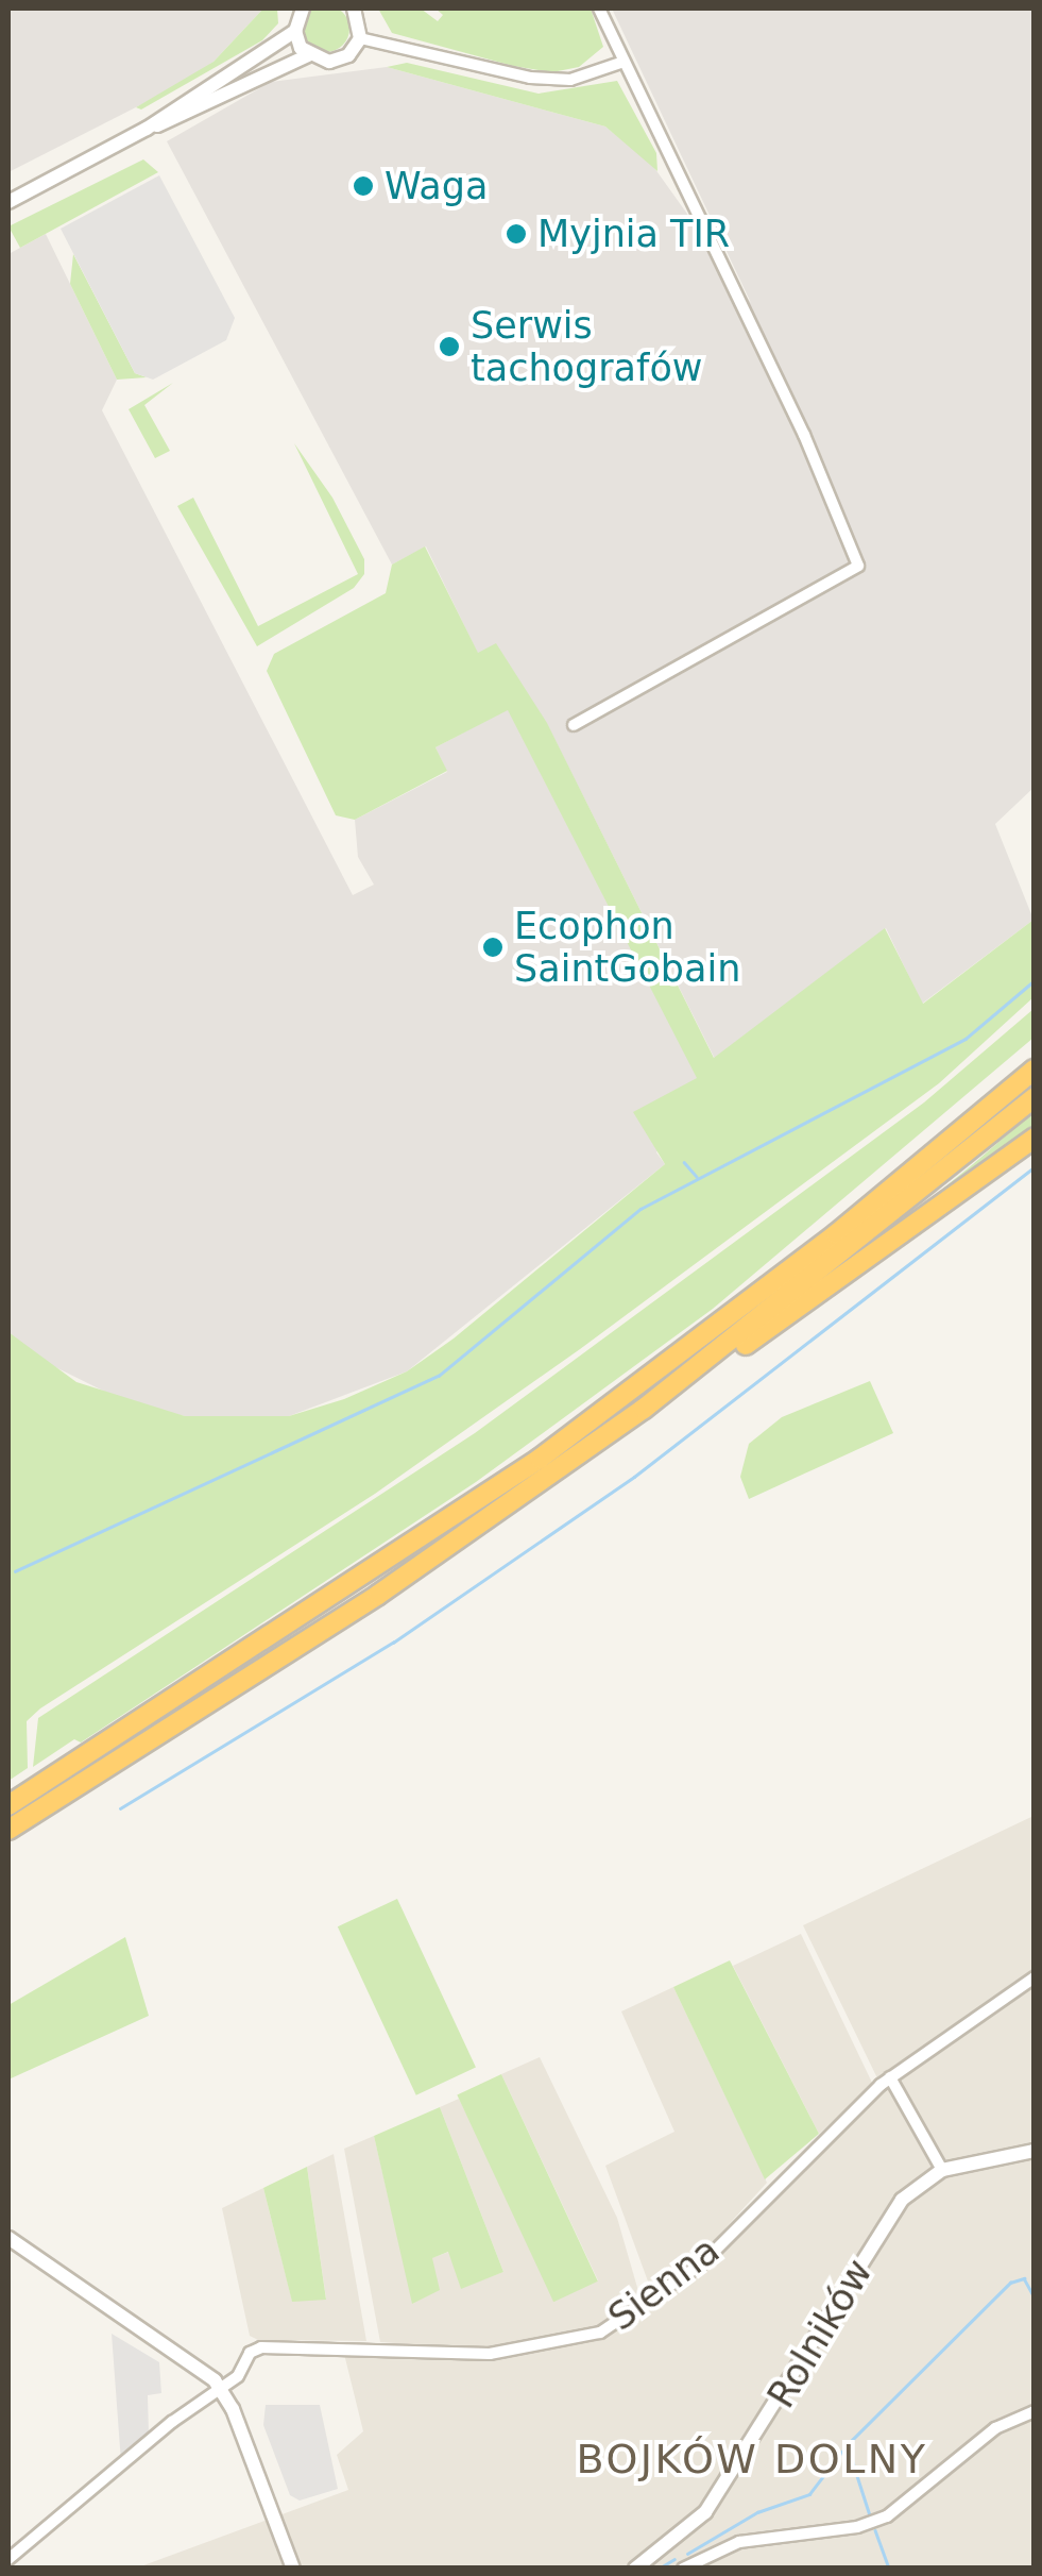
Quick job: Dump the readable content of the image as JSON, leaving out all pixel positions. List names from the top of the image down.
{
  "streets": {
    "street": ["Sienna", "Rolników"]
  },
  "districts": ["BOJKÓW DOLNY"],
  "places": [
    "Waga",
    "Myjnia TIR",
    "Serwis tachografów",
    "Ecophon SaintGobain"
  ]
}
